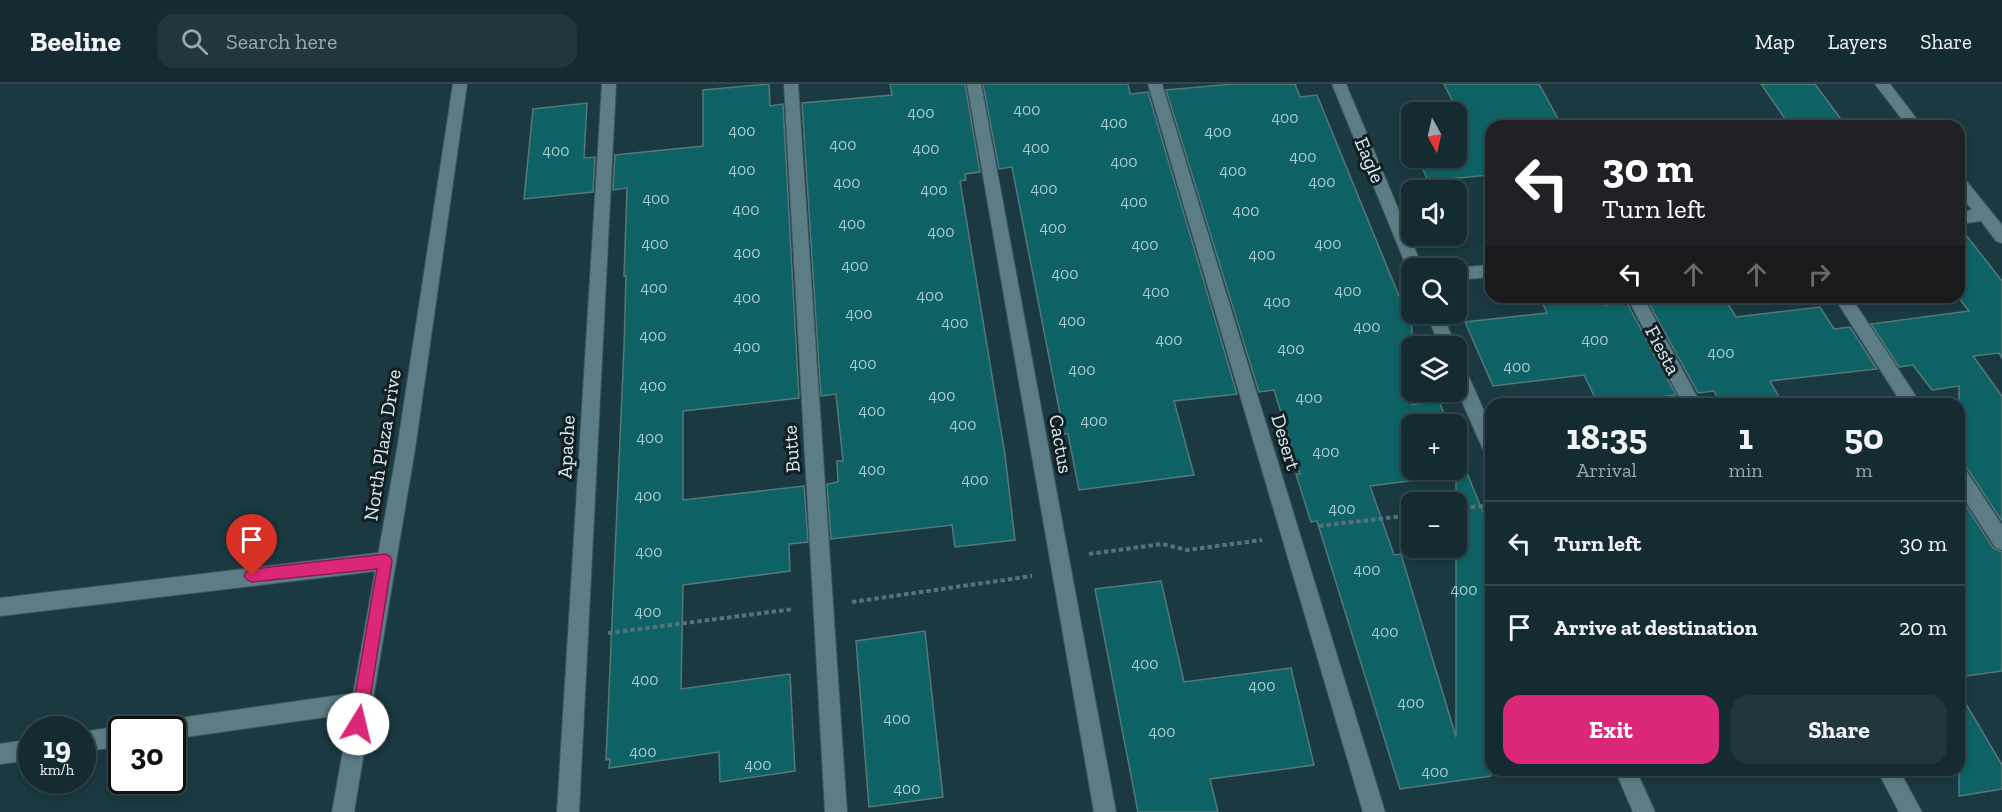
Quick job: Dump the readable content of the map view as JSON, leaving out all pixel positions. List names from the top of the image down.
{
  "streets": {
    "street": [
      "Eagle",
      "Fiesta",
      "Desert",
      "Cactus",
      "North Plaza Drive",
      "Apache",
      "Butte"
    ]
  },
  "house_numbers": [
    "400",
    "400",
    "400",
    "400",
    "400",
    "400",
    "400",
    "400",
    "400",
    "400",
    "400",
    "400",
    "400",
    "400",
    "400",
    "400",
    "400",
    "400",
    "400",
    "400",
    "400",
    "400",
    "400",
    "400",
    "400",
    "400",
    "400",
    "400",
    "400",
    "400",
    "400",
    "400",
    "400",
    "400",
    "400",
    "400",
    "400",
    "400",
    "400",
    "400",
    "400",
    "400",
    "400",
    "400",
    "400",
    "400",
    "400",
    "400",
    "400",
    "400",
    "400",
    "400",
    "400",
    "400",
    "400",
    "400",
    "400",
    "400",
    "400",
    "400",
    "400",
    "400",
    "400",
    "400",
    "400",
    "400",
    "400",
    "400",
    "400",
    "400",
    "400",
    "400",
    "400",
    "400",
    "400",
    "400",
    "400",
    "400"
  ],
  "north": "bottom",
  "page": {
    "header": "Beeline",
    "search": "Search here",
    "nav": ["Map", "Layers", "Share"],
    "map_buttons": ["+", "−"],
    "turn": ["30 m", "Turn left"],
    "eta": [
      "18:35",
      "Arrival",
      "1",
      "min",
      "50",
      "m"
    ],
    "list": [
      {
        "name": "Turn left",
        "value": "30 m"
      },
      {
        "name": "Arrive at destination",
        "value": "20 m"
      }
    ],
    "buttons": ["Exit", "Share"],
    "speed": "19 km/h",
    "limit": "30"
  }
}
